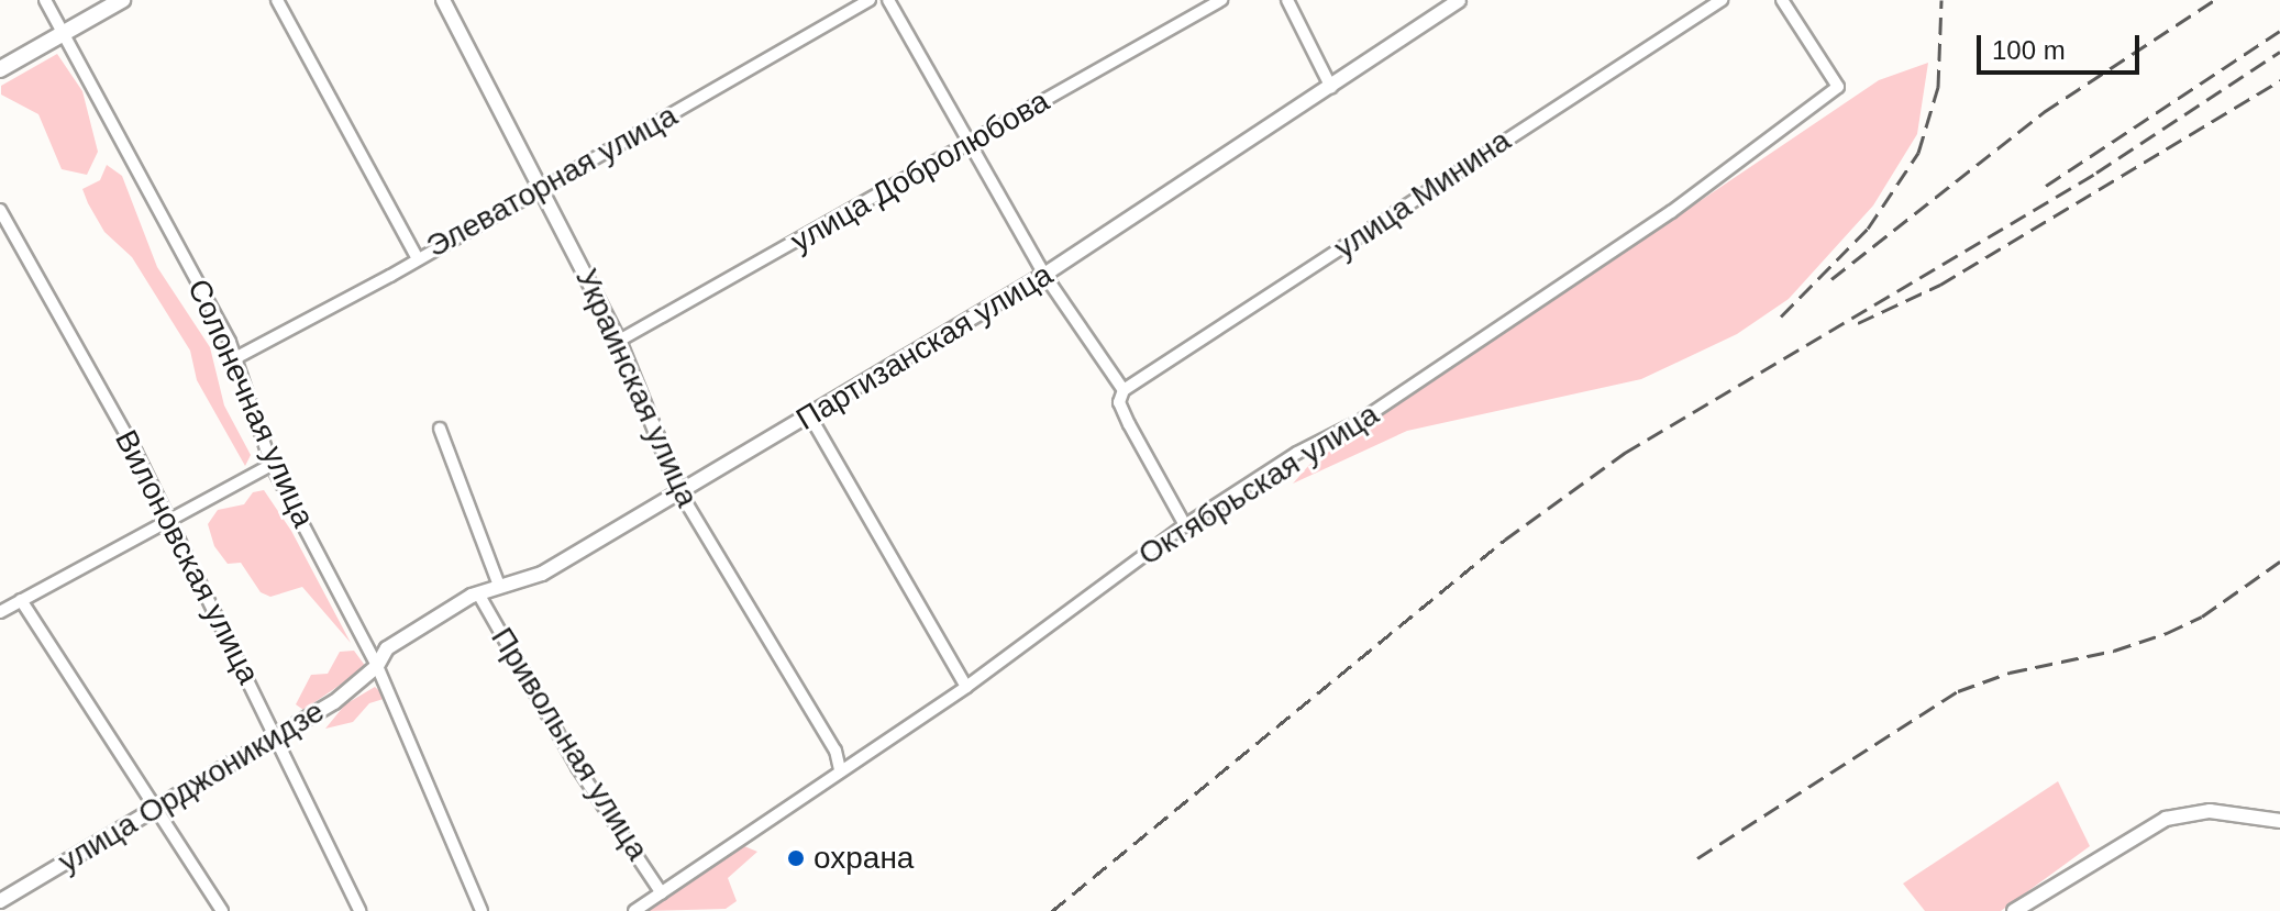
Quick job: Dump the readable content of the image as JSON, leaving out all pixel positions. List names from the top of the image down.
{
  "streets": {
    "street": [
      "улица Добролюбова",
      "Элеваторная улица",
      "улица Минина",
      "Партизанская улица",
      "Украинская улица",
      "Солонечная улица",
      "Октябрьская улица",
      "Вилоновская улица",
      "Привольная улица",
      "улица Орджоникидзе"
    ]
  },
  "crossings": [
    ["улица Добролюбова", "Украинская улица"],
    ["Элеваторная улица", "Украинская улица"],
    ["Элеваторная улица", "Солонечная улица"],
    ["Партизанская улица", "Украинская улица"],
    ["Партизанская улица", "Солонечная улица"],
    ["Партизанская улица", "Привольная улица"],
    ["Партизанская улица", "улица Орджоникидзе"],
    ["Украинская улица", "Октябрьская улица"],
    ["Солонечная улица", "улица Орджоникидзе"],
    ["Октябрьская улица", "Привольная улица"],
    ["Вилоновская улица", "улица Орджоникидзе"]
  ],
  "places": ["охрана"],
  "scale_bar": "100 m"
}
